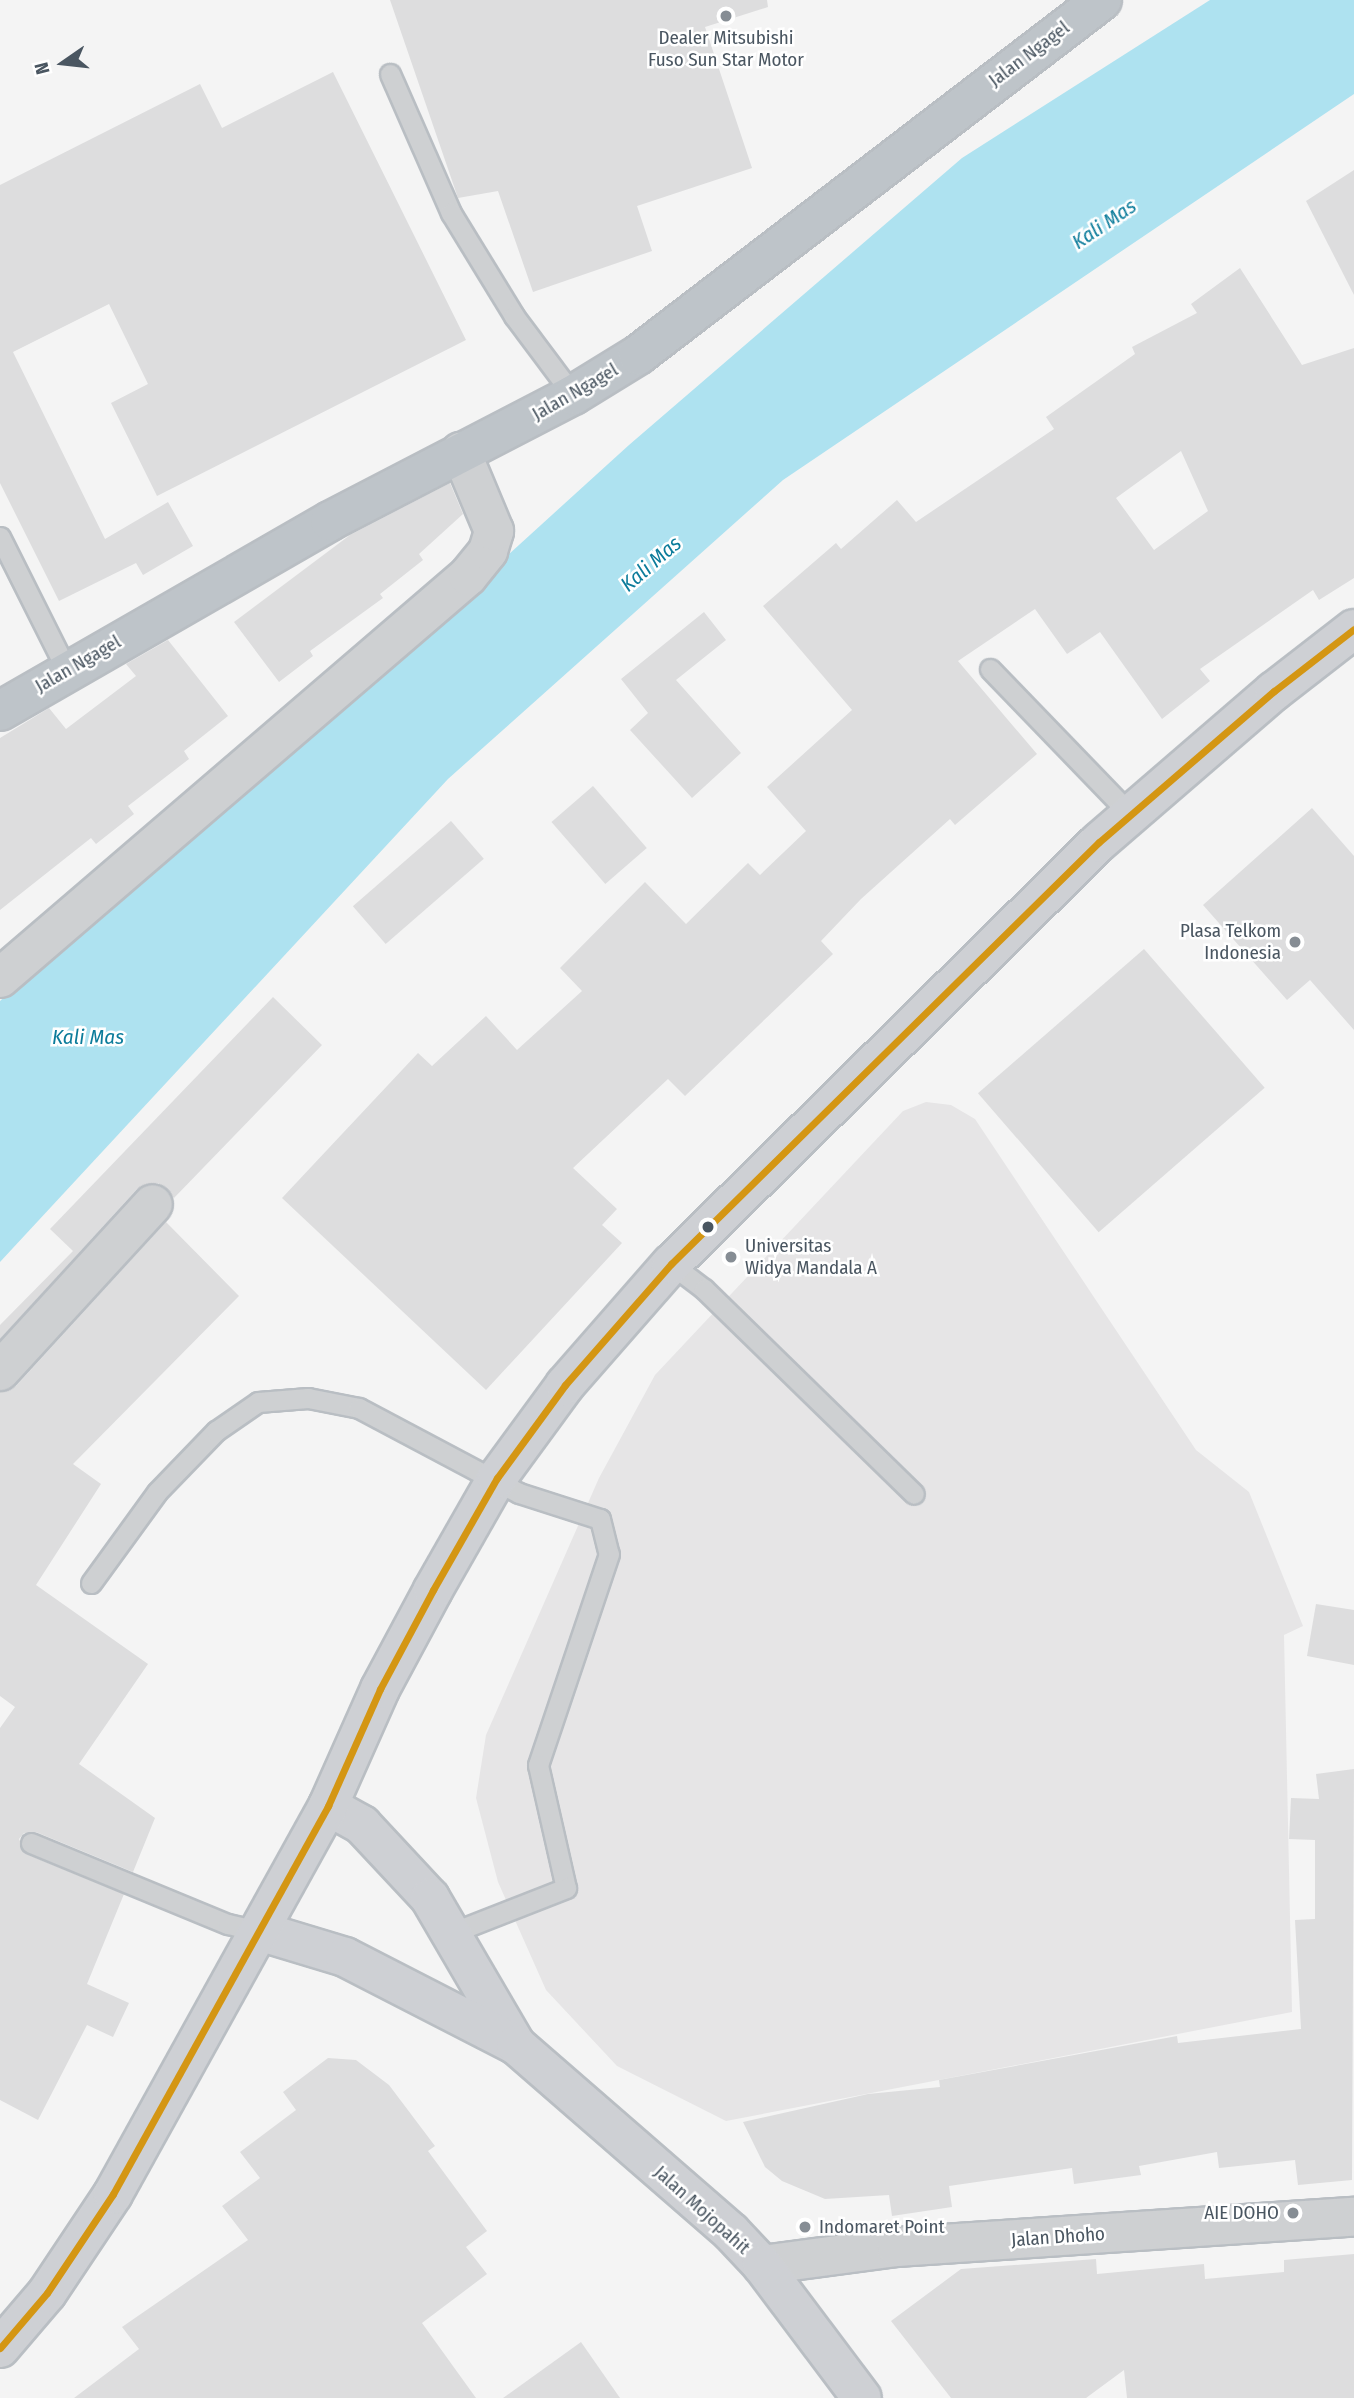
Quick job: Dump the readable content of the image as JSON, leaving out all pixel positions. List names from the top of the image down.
{
  "streets": {
    "highway": ["Jalan Ngagel"],
    "main road": ["Jalan Mojopahit"],
    "street": ["Jalan Dhoho"]
  },
  "crossings": [
    ["Jalan Mojopahit", "Jalan Dhoho"]
  ],
  "water": ["Kali Mas"],
  "places": [
    "Dealer Mitsubishi Fuso Sun Star Motor",
    "Plasa Telkom Indonesia",
    "Universitas Widya Mandala A",
    "AIE DOHO",
    "Indomaret Point"
  ],
  "north": "left"
}
